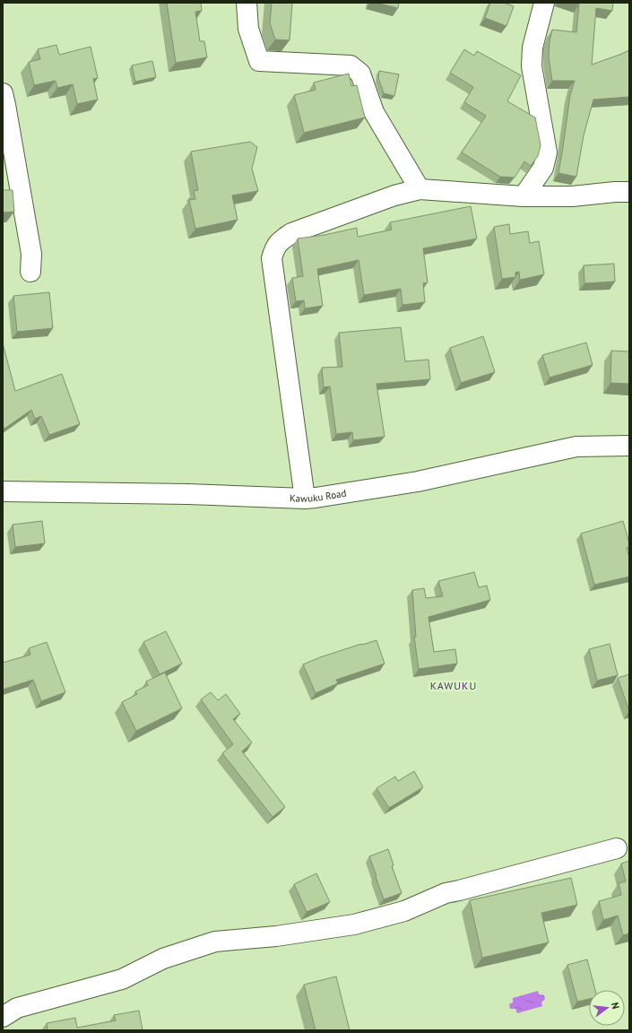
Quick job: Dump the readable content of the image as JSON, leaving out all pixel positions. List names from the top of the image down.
{
  "streets": {
    "street": ["Kawuku Road"]
  },
  "districts": ["KAWUKU"],
  "north": "right"
}
